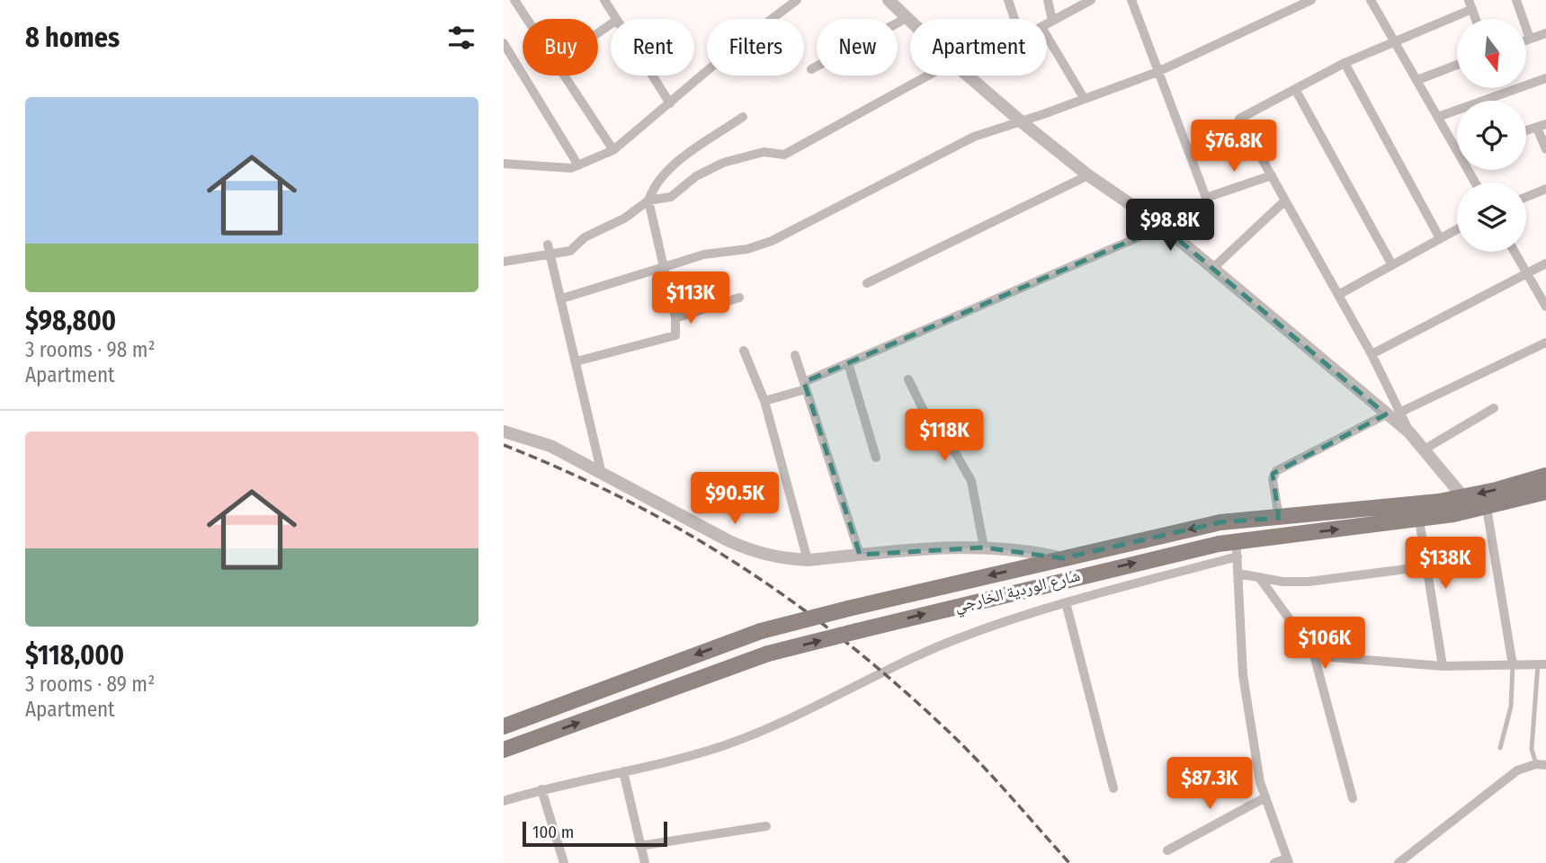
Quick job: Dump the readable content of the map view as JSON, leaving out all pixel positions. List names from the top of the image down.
{
  "streets": {
    "main road": ["شارع الوردية الخارجي"]
  },
  "scale_bar": "100 m",
  "north": "bottom",
  "page": {
    "heading": "8 homes",
    "chip": [
      "Buy",
      "Rent",
      "Filters",
      "New",
      "Apartment"
    ],
    "list": [
      {
        "name": "$98,800",
        "note": "3 rooms · 98 m² · Apartment"
      },
      {
        "name": "$118,000",
        "note": "3 rooms · 89 m² · Apartment"
      }
    ],
    "price": [
      "$76.8K",
      "$98.8K",
      "$113K",
      "$118K",
      "$90.5K",
      "$138K",
      "$106K",
      "$87.3K"
    ],
    "scale": "100 m"
  }
}
